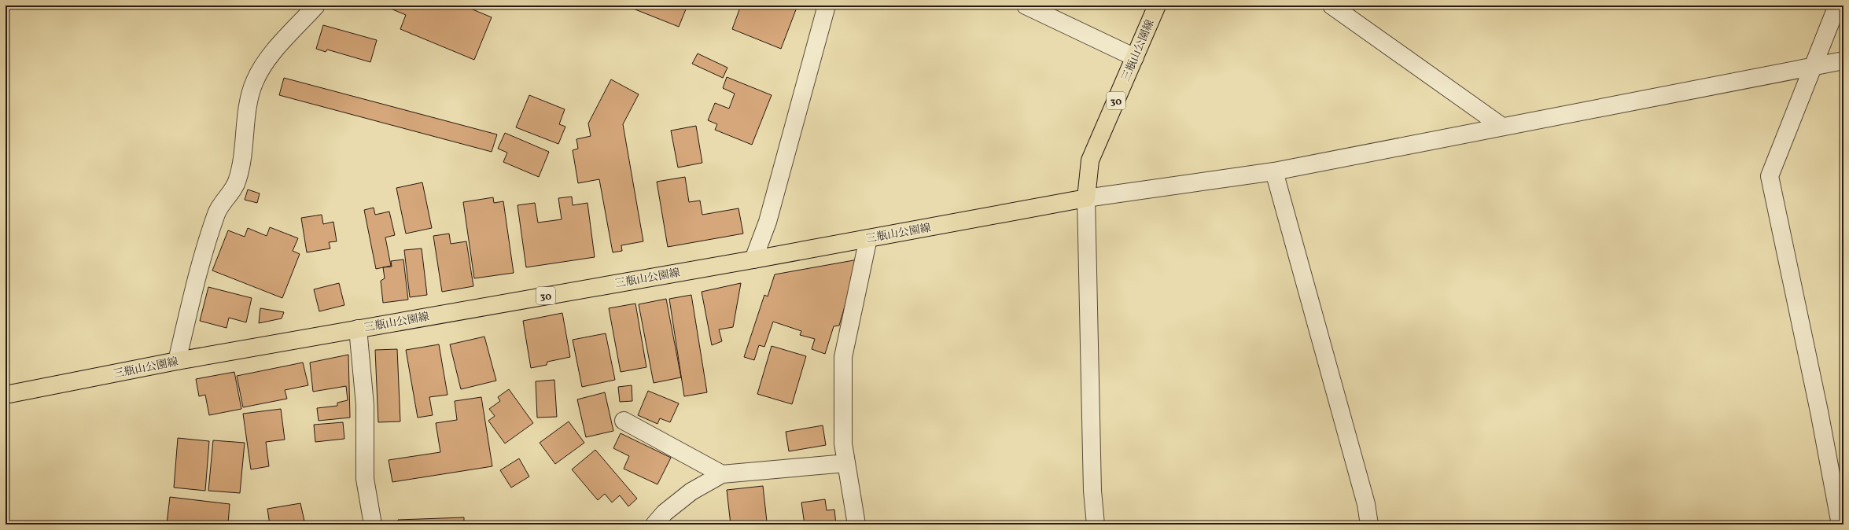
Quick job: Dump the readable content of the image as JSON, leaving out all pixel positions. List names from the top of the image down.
{
  "streets": {
    "main road": ["三瓶山公園線", "30"]
  }
}
